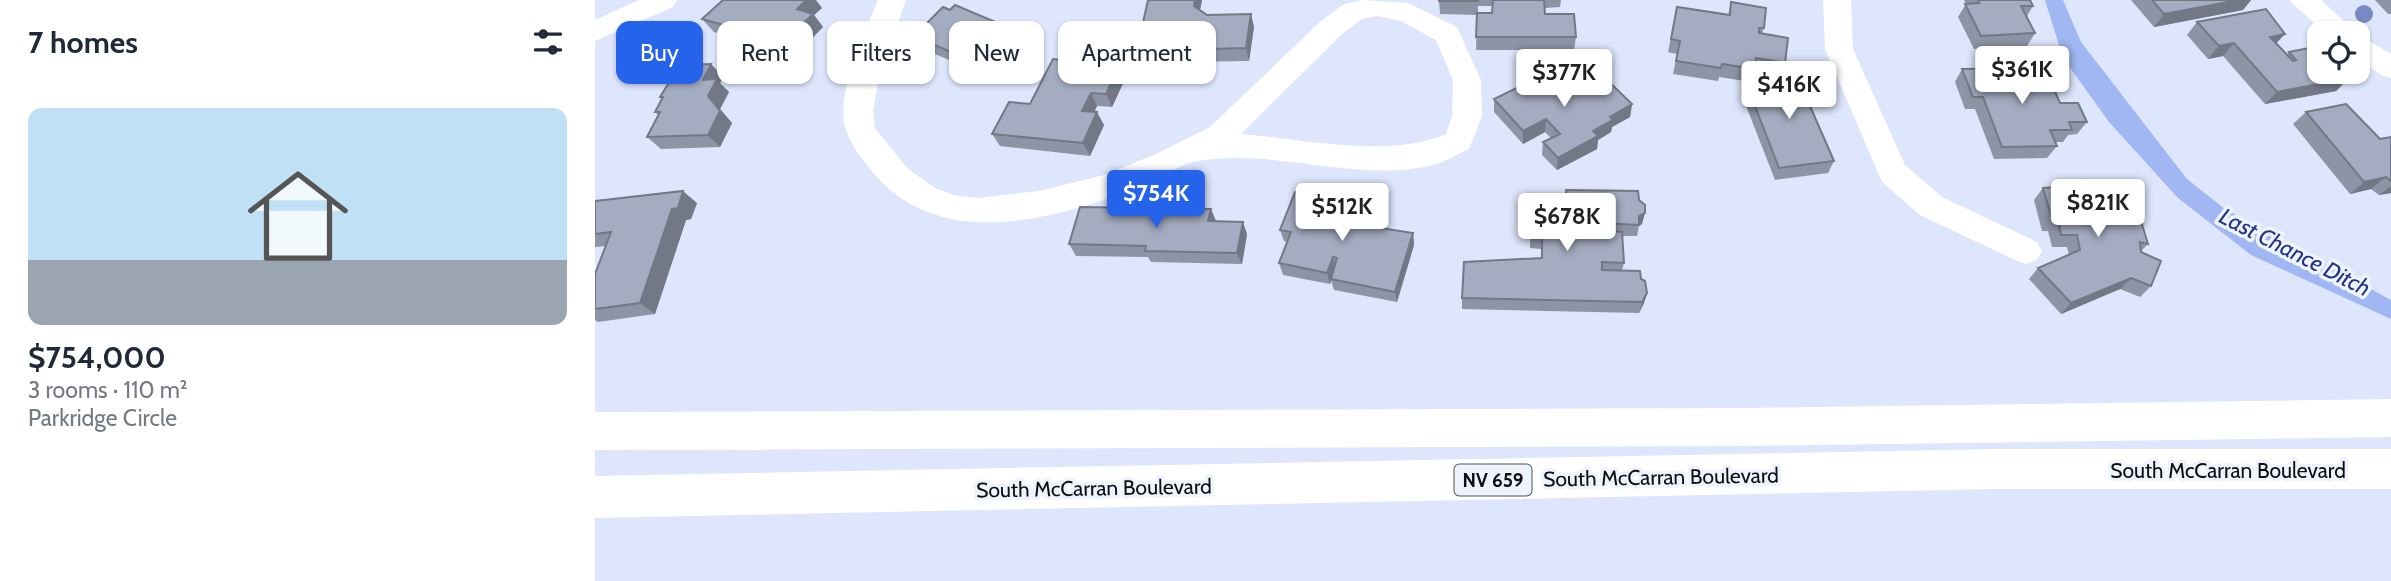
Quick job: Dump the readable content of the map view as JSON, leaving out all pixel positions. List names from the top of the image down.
{
  "streets": {
    "main road": ["South McCarran Boulevard", "NV 659"]
  },
  "water": ["Last Chance Ditch"],
  "page": {
    "heading": "7 homes",
    "chip": [
      "Buy",
      "Rent",
      "Filters",
      "New",
      "Apartment"
    ],
    "price": [
      "$361K",
      "$377K",
      "$416K",
      "$754K",
      "$821K",
      "$512K",
      "$678K"
    ],
    "list": [
      {
        "name": "$754,000",
        "note": "3 rooms · 110 m² · Parkridge Circle"
      }
    ]
  }
}
